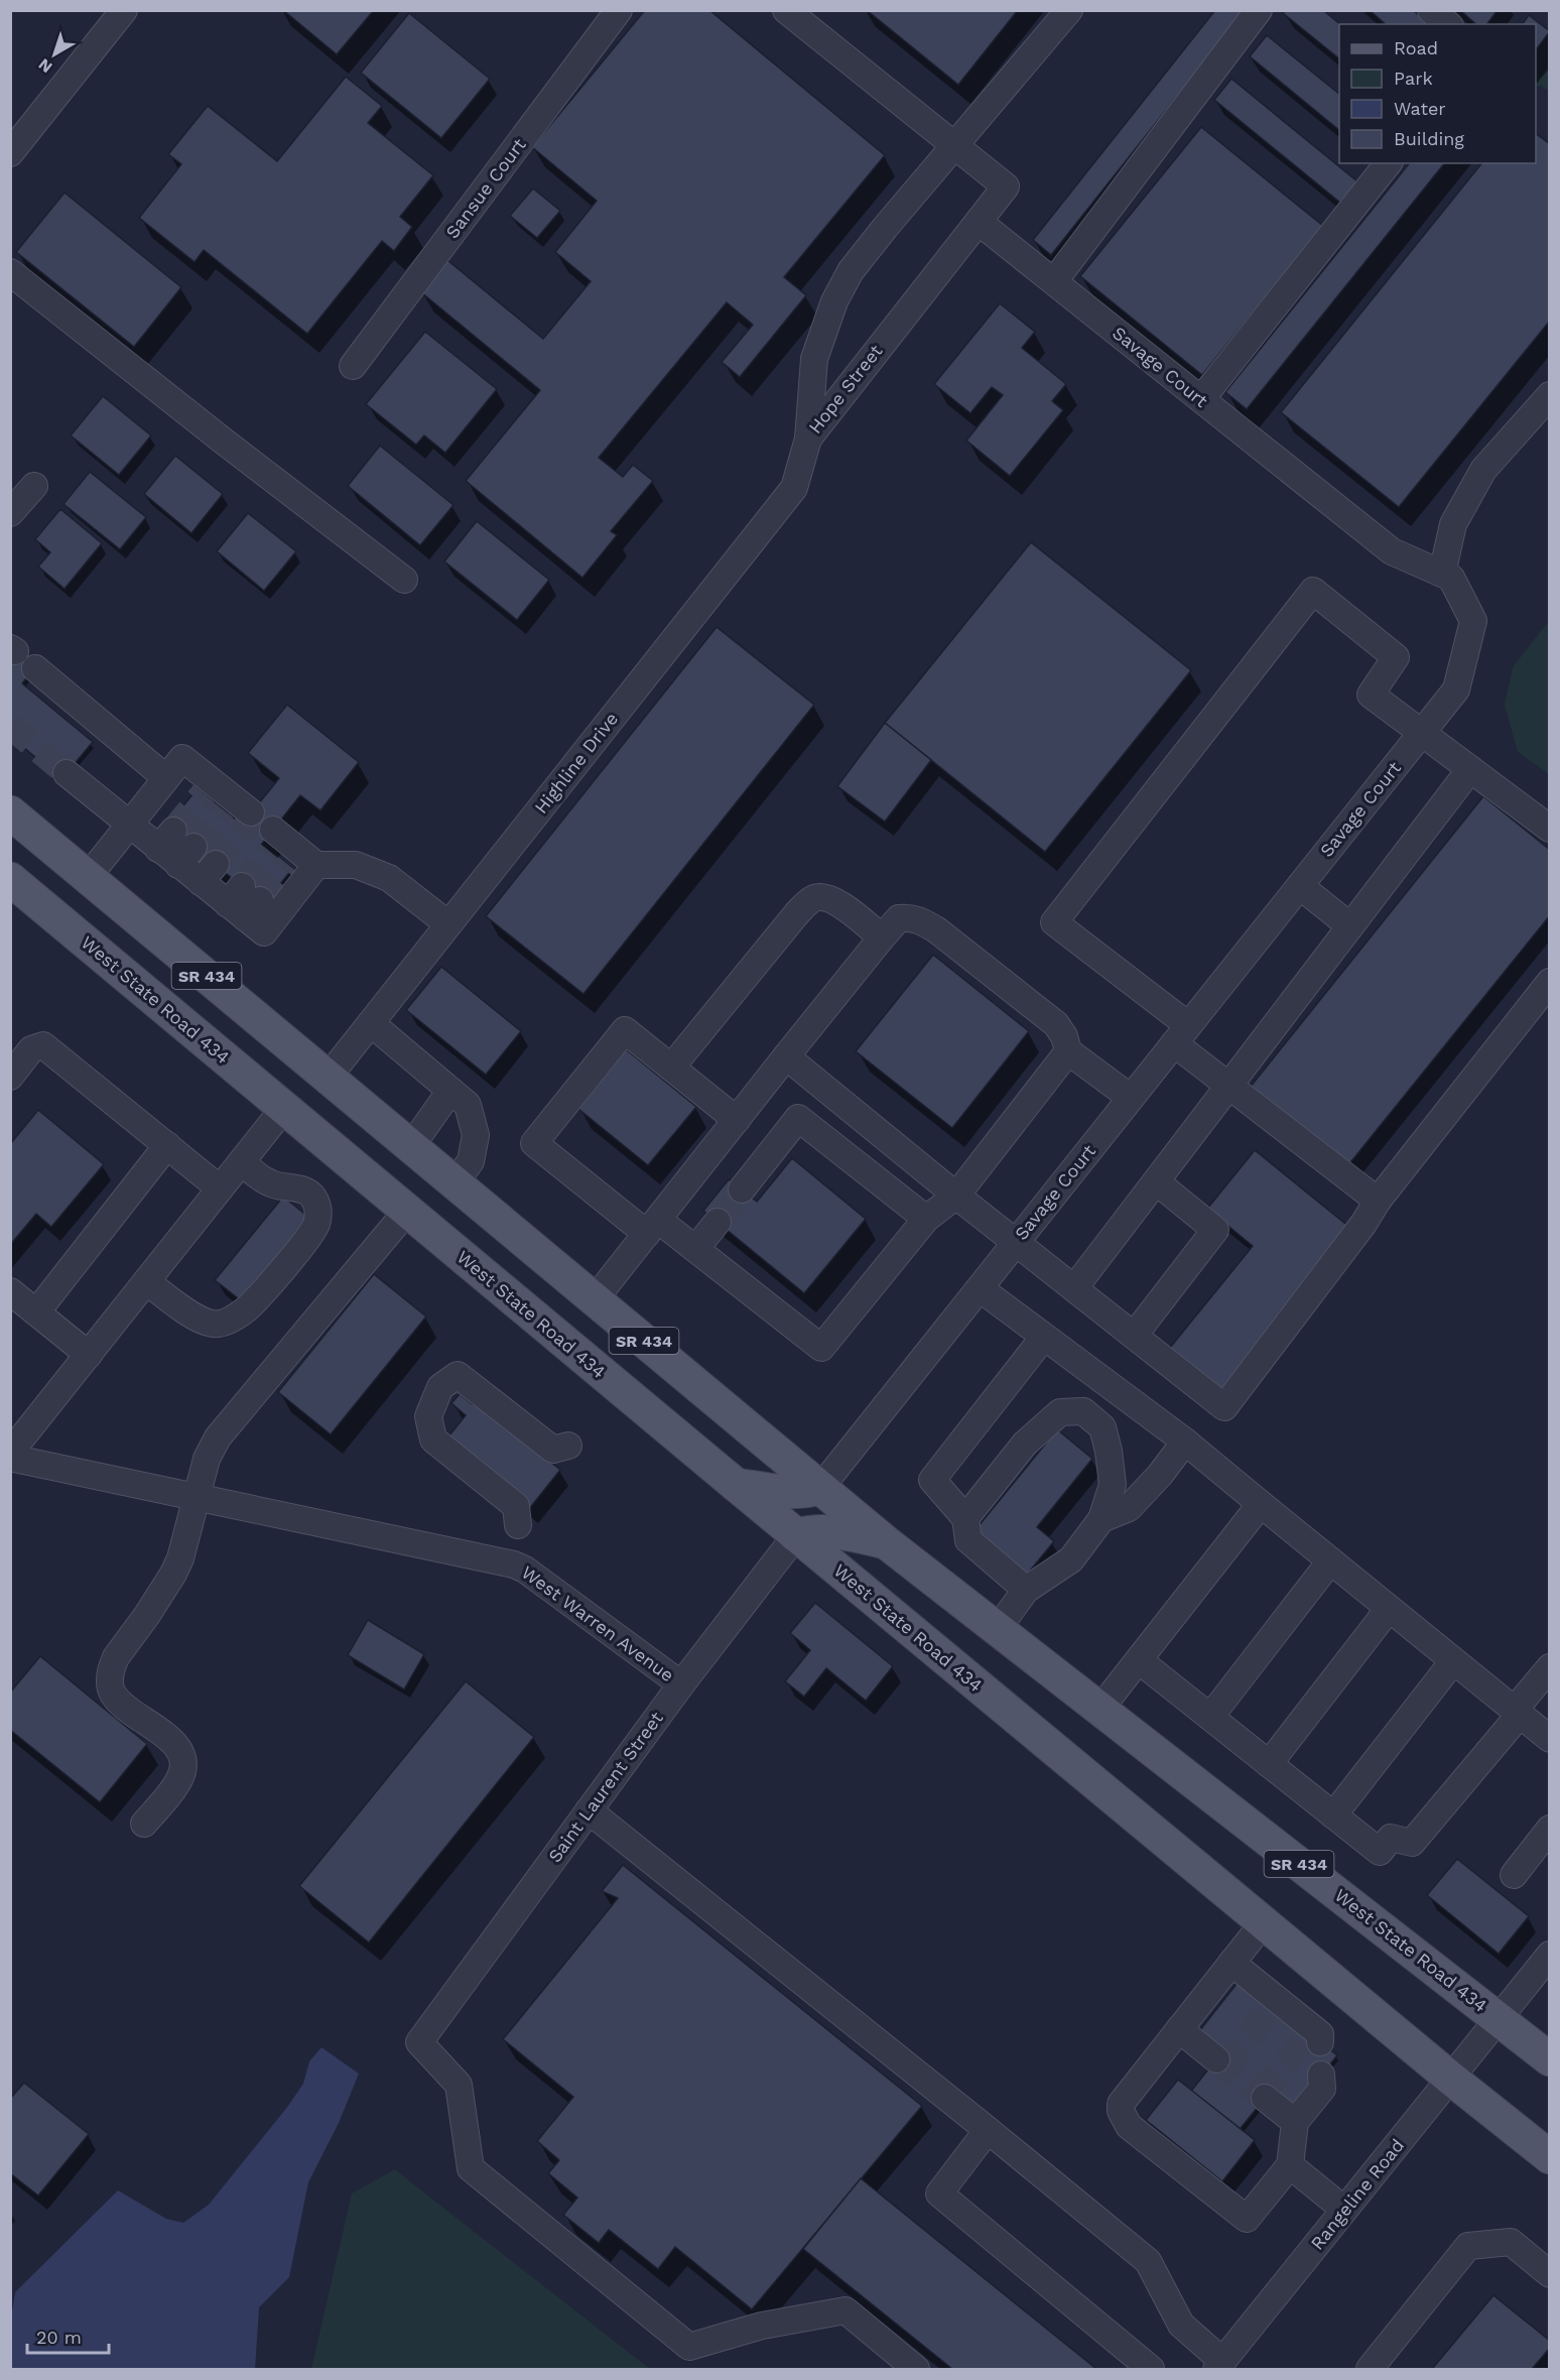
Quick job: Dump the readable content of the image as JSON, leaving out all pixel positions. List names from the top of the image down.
{
  "streets": {
    "main road": ["SR 434", "West State Road 434"],
    "street": [
      "Sansue Court",
      "Savage Court",
      "Hope Street",
      "Highline Drive",
      "West Warren Avenue",
      "Saint Laurent Street",
      "Rangeline Road"
    ]
  },
  "crossings": [
    ["Savage Court", "Hope Street"],
    ["Savage Court", "SR 434"],
    ["Hope Street", "Highline Drive"],
    ["Highline Drive", "SR 434"],
    ["SR 434", "West State Road 434"],
    ["SR 434", "Rangeline Road"],
    ["West State Road 434", "Saint Laurent Street"],
    ["West State Road 434", "Rangeline Road"],
    ["West Warren Avenue", "Saint Laurent Street"]
  ],
  "legend": [
    "Road",
    "Park",
    "Water",
    "Building"
  ],
  "scale_bar": "20 m",
  "north": "bottom left"
}
